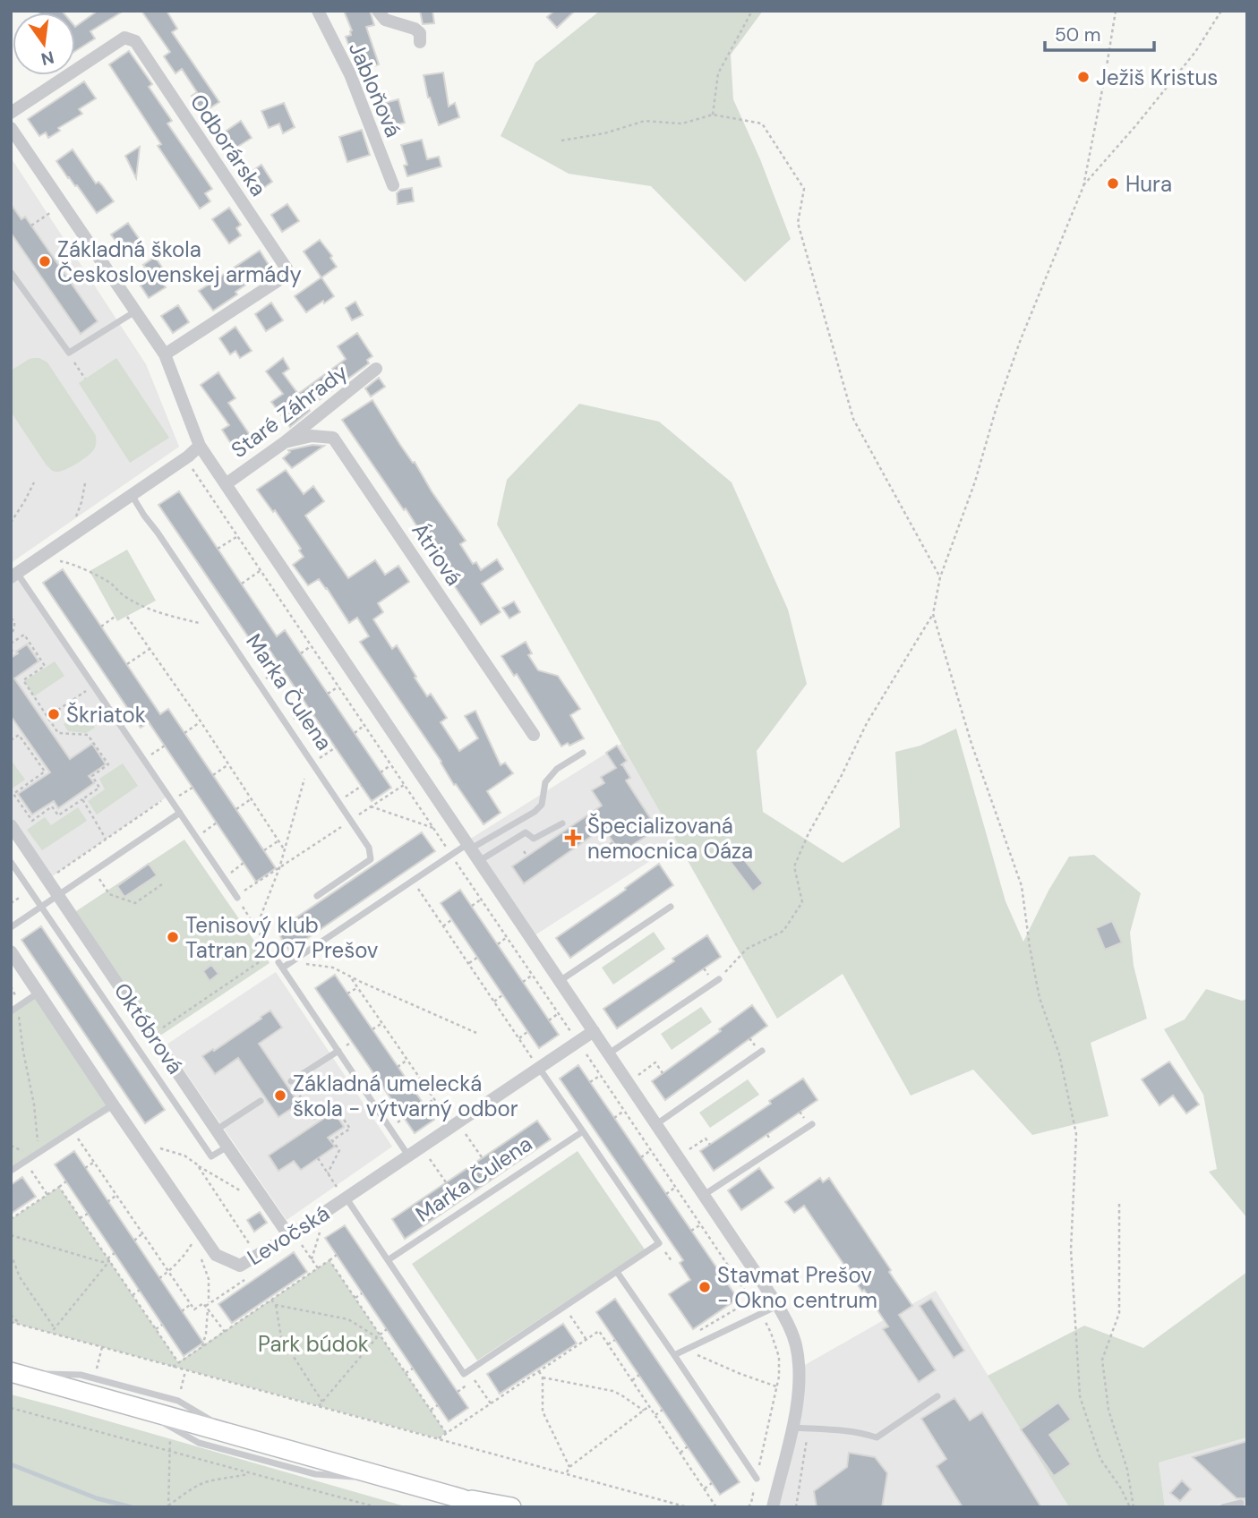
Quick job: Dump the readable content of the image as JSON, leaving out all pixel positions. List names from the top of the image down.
{
  "streets": {
    "street": [
      "Jabloňová",
      "Odborárska",
      "Staré Záhrady",
      "Átriová",
      "Októbrová",
      "Levočská"
    ],
    "lane": ["Marka Čulena"]
  },
  "crossings": [
    ["Staré Záhrady", "Átriová"],
    ["Marka Čulena", "Levočská"],
    ["Októbrová", "Levočská"]
  ],
  "parks": ["Park búdok"],
  "places": {
    "other": [
      "Ježiš Kristus",
      "Hura",
      "Základná škola Československej armády",
      "Škriatok",
      "Tenisový klub Tatran 2007 Prešov",
      "Základná umelecká škola - výtvarný odbor",
      "Stavmat Prešov - Okno centrum"
    ],
    "health": ["Špecializovaná nemocnica Oáza"]
  },
  "scale_bar": "50 m",
  "north": "bottom"
}
